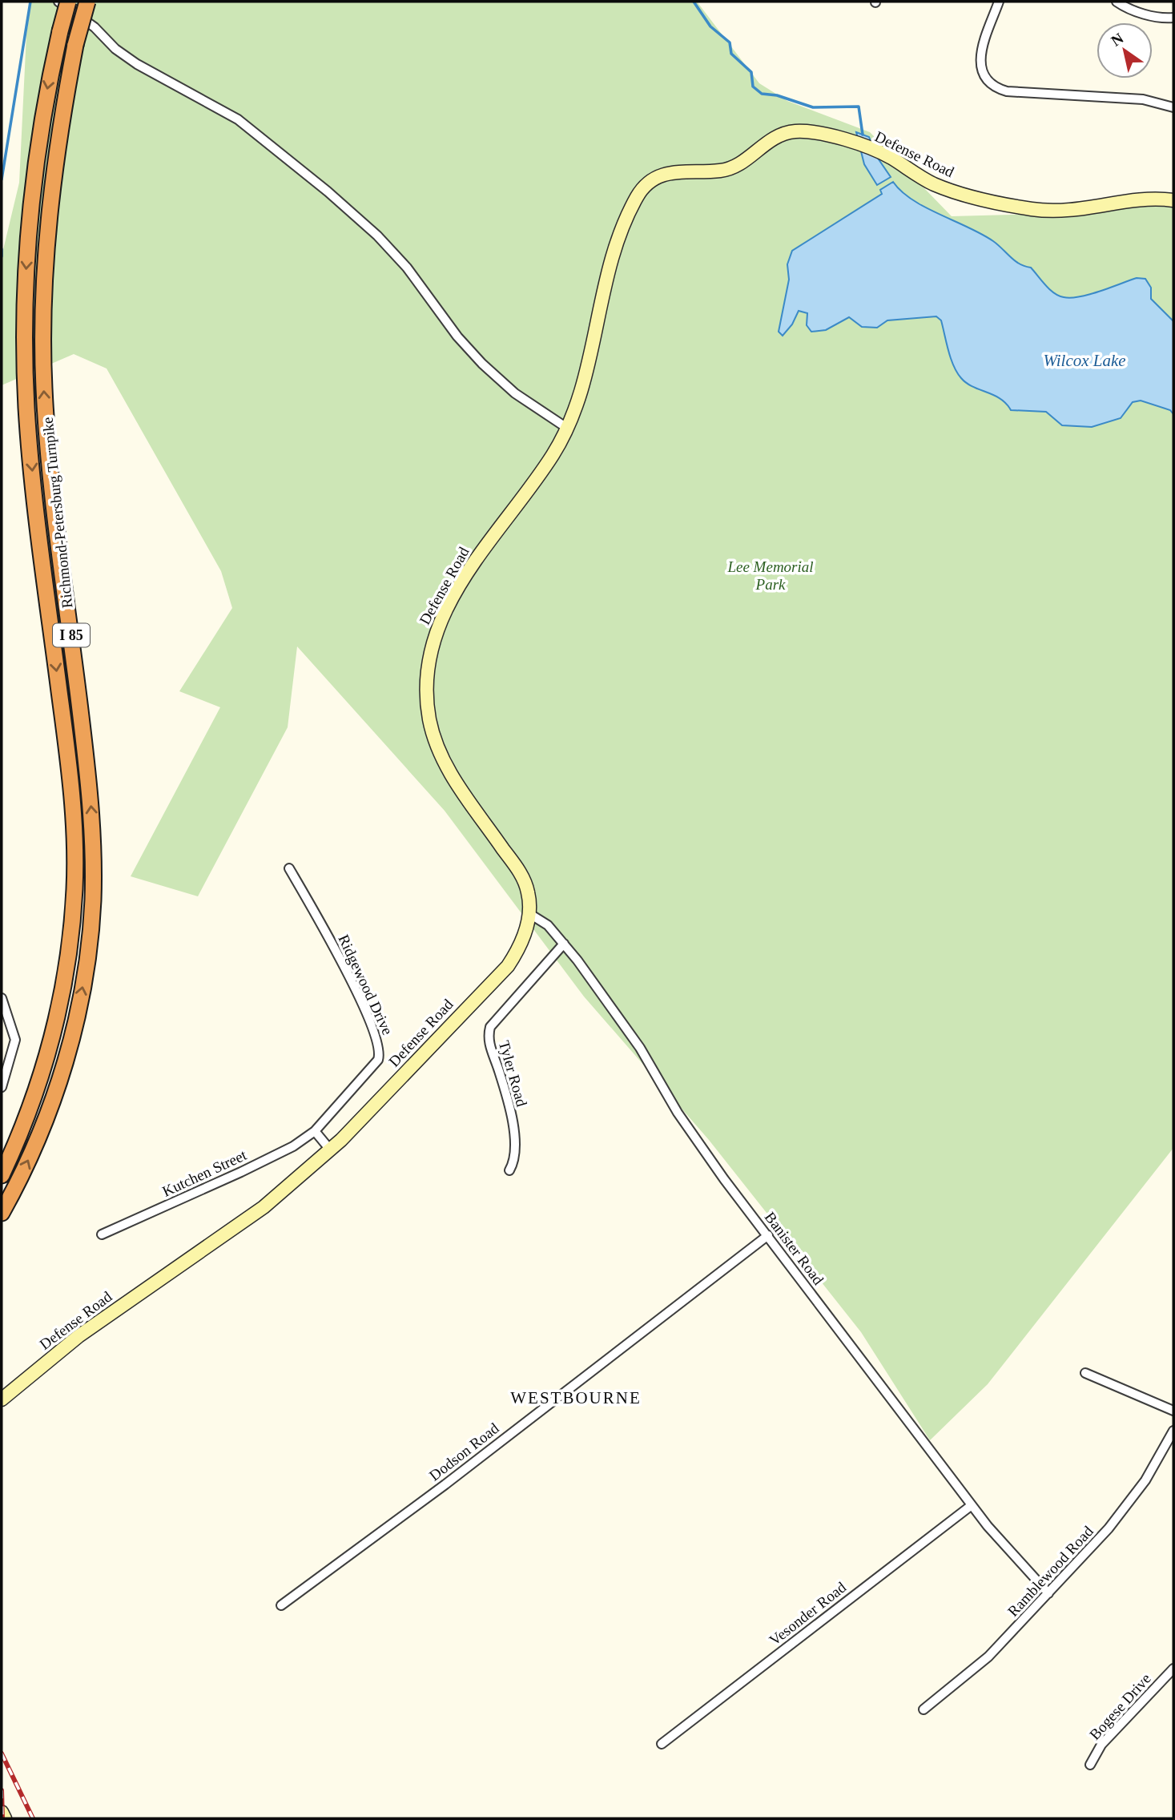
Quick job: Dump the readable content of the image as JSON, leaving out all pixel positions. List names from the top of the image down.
{
  "streets": {
    "highway": ["Richmond-Petersburg Turnpike", "I 85"],
    "street": [
      "Defense Road",
      "Ridgewood Drive",
      "Tyler Road",
      "Kutchen Street",
      "Banister Road",
      "Dodson Road",
      "Ramblewood Road",
      "Vesonder Road",
      "Bogese Drive"
    ]
  },
  "crossings": [
    ["Defense Road", "Banister Road"],
    ["Ridgewood Drive", "Kutchen Street"],
    ["Tyler Road", "Banister Road"],
    ["Banister Road", "Dodson Road"],
    ["Banister Road", "Ramblewood Road"],
    ["Banister Road", "Vesonder Road"]
  ],
  "districts": ["WESTBOURNE"],
  "water": ["Wilcox Lake"],
  "parks": ["Lee Memorial Park"],
  "north": "top left"
}
